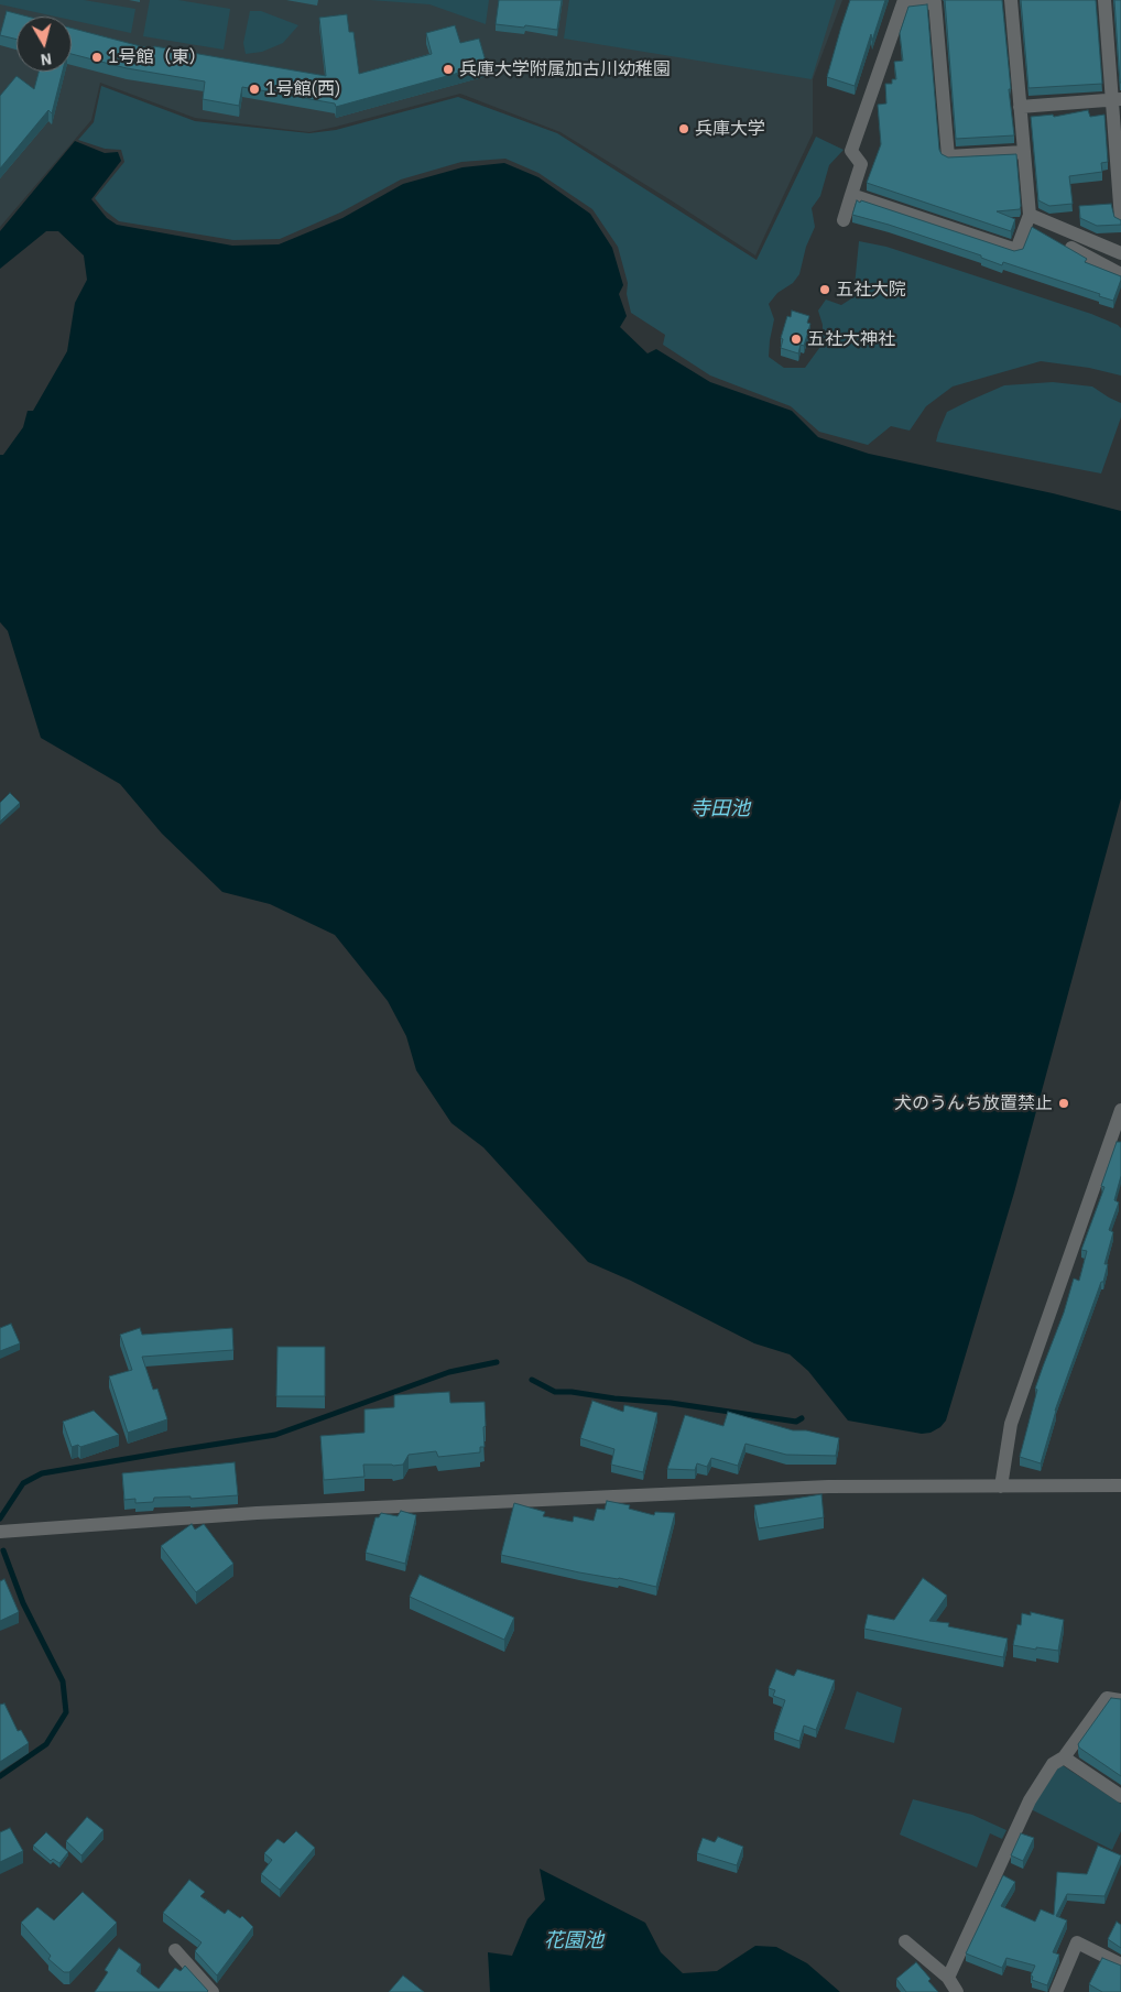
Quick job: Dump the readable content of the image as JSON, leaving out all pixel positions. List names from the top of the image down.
{
  "water": ["寺田池", "花園池"],
  "places": [
    "1号館（東）",
    "兵庫大学附属加古川幼稚園",
    "1号館(西)",
    "兵庫大学",
    "五社大院",
    "五社大神社",
    "犬のうんち放置禁止"
  ],
  "north": "bottom"
}
